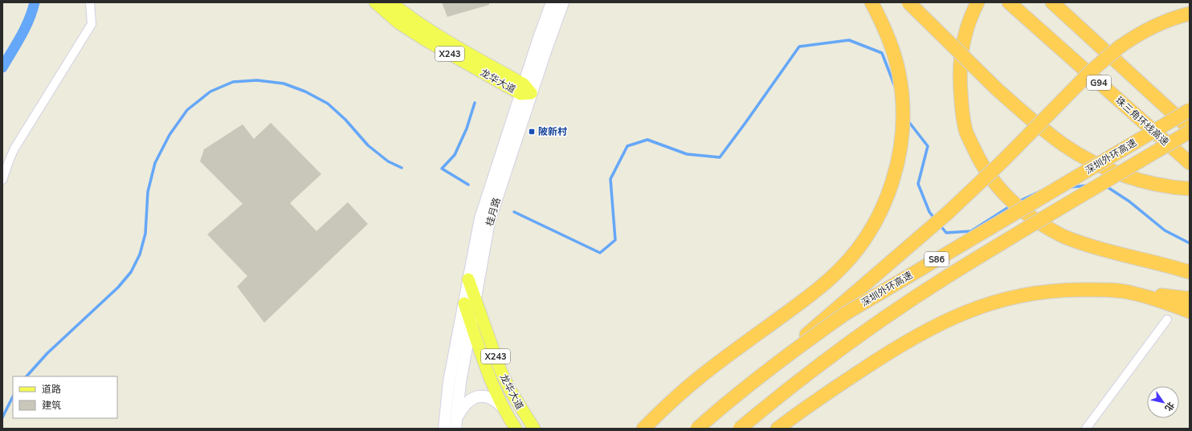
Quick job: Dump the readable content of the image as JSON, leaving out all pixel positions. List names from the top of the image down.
{
  "streets": {
    "highway": [
      "G94",
      "珠三角环线高速",
      "深圳外环高速",
      "S86"
    ],
    "main road": ["X243", "龙华大道", "桂月路"]
  },
  "crossings": [
    ["龙华大道", "桂月路"]
  ],
  "places": {
    "transit": ["陂新村"]
  },
  "legend": ["道路", "建筑"],
  "north": "bottom right"
}
